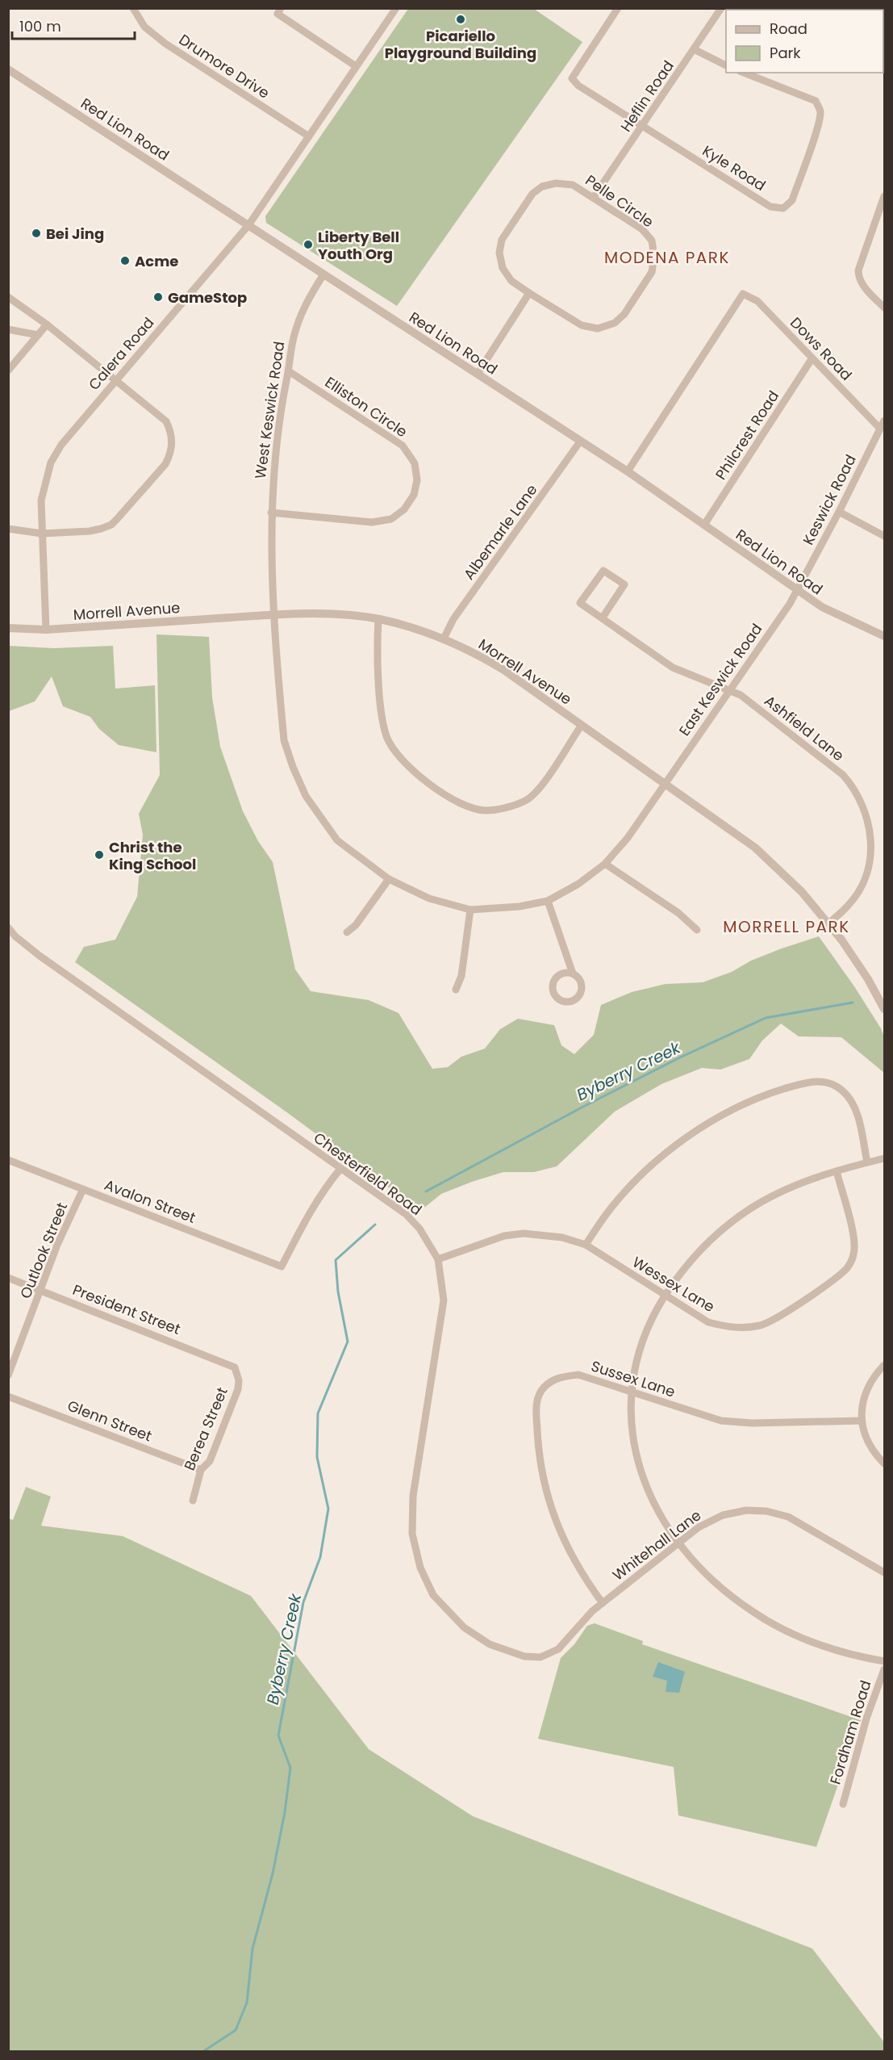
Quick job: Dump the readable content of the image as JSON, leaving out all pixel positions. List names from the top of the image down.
{
  "streets": {
    "street": [
      "Drumore Drive",
      "Heflin Road",
      "Red Lion Road",
      "Kyle Road",
      "Pelle Circle",
      "Dows Road",
      "Calera Road",
      "Elliston Circle",
      "West Keswick Road",
      "Philcrest Road",
      "Keswick Road",
      "Albemarle Lane",
      "Morrell Avenue",
      "East Keswick Road",
      "Ashfield Lane",
      "Chesterfield Road",
      "Avalon Street",
      "Outlook Street",
      "Wessex Lane",
      "President Street",
      "Sussex Lane",
      "Glenn Street",
      "Berea Street",
      "Whitehall Lane",
      "Fordham Road"
    ]
  },
  "crossings": [
    ["Drumore Drive", "Calera Road"],
    ["Heflin Road", "Kyle Road"],
    ["Heflin Road", "Pelle Circle"],
    ["Red Lion Road", "Dows Road"],
    ["Red Lion Road", "Calera Road"],
    ["Red Lion Road", "West Keswick Road"],
    ["Red Lion Road", "Philcrest Road"],
    ["Red Lion Road", "Keswick Road"],
    ["Red Lion Road", "Albemarle Lane"],
    ["Red Lion Road", "East Keswick Road"],
    ["Dows Road", "Philcrest Road"],
    ["Dows Road", "Keswick Road"],
    ["Calera Road", "Morrell Avenue"],
    ["Elliston Circle", "West Keswick Road"],
    ["West Keswick Road", "Morrell Avenue"],
    ["West Keswick Road", "East Keswick Road"],
    ["Keswick Road", "East Keswick Road"],
    ["Albemarle Lane", "Morrell Avenue"],
    ["Morrell Avenue", "East Keswick Road"],
    ["Morrell Avenue", "Ashfield Lane"],
    ["East Keswick Road", "Ashfield Lane"],
    ["Chesterfield Road", "Avalon Street"],
    ["Chesterfield Road", "Wessex Lane"],
    ["Chesterfield Road", "Whitehall Lane"],
    ["Avalon Street", "Outlook Street"],
    ["Outlook Street", "President Street"],
    ["President Street", "Berea Street"],
    ["Sussex Lane", "Whitehall Lane"],
    ["Glenn Street", "Berea Street"]
  ],
  "districts": ["MODENA PARK", "MORRELL PARK"],
  "water": ["Byberry Creek"],
  "places": [
    "Picariello Playground Building",
    "Bei Jing",
    "Liberty Bell Youth Org",
    "Acme",
    "GameStop",
    "Christ the King School"
  ],
  "legend": ["Road", "Park"],
  "scale_bar": "100 m"
}
